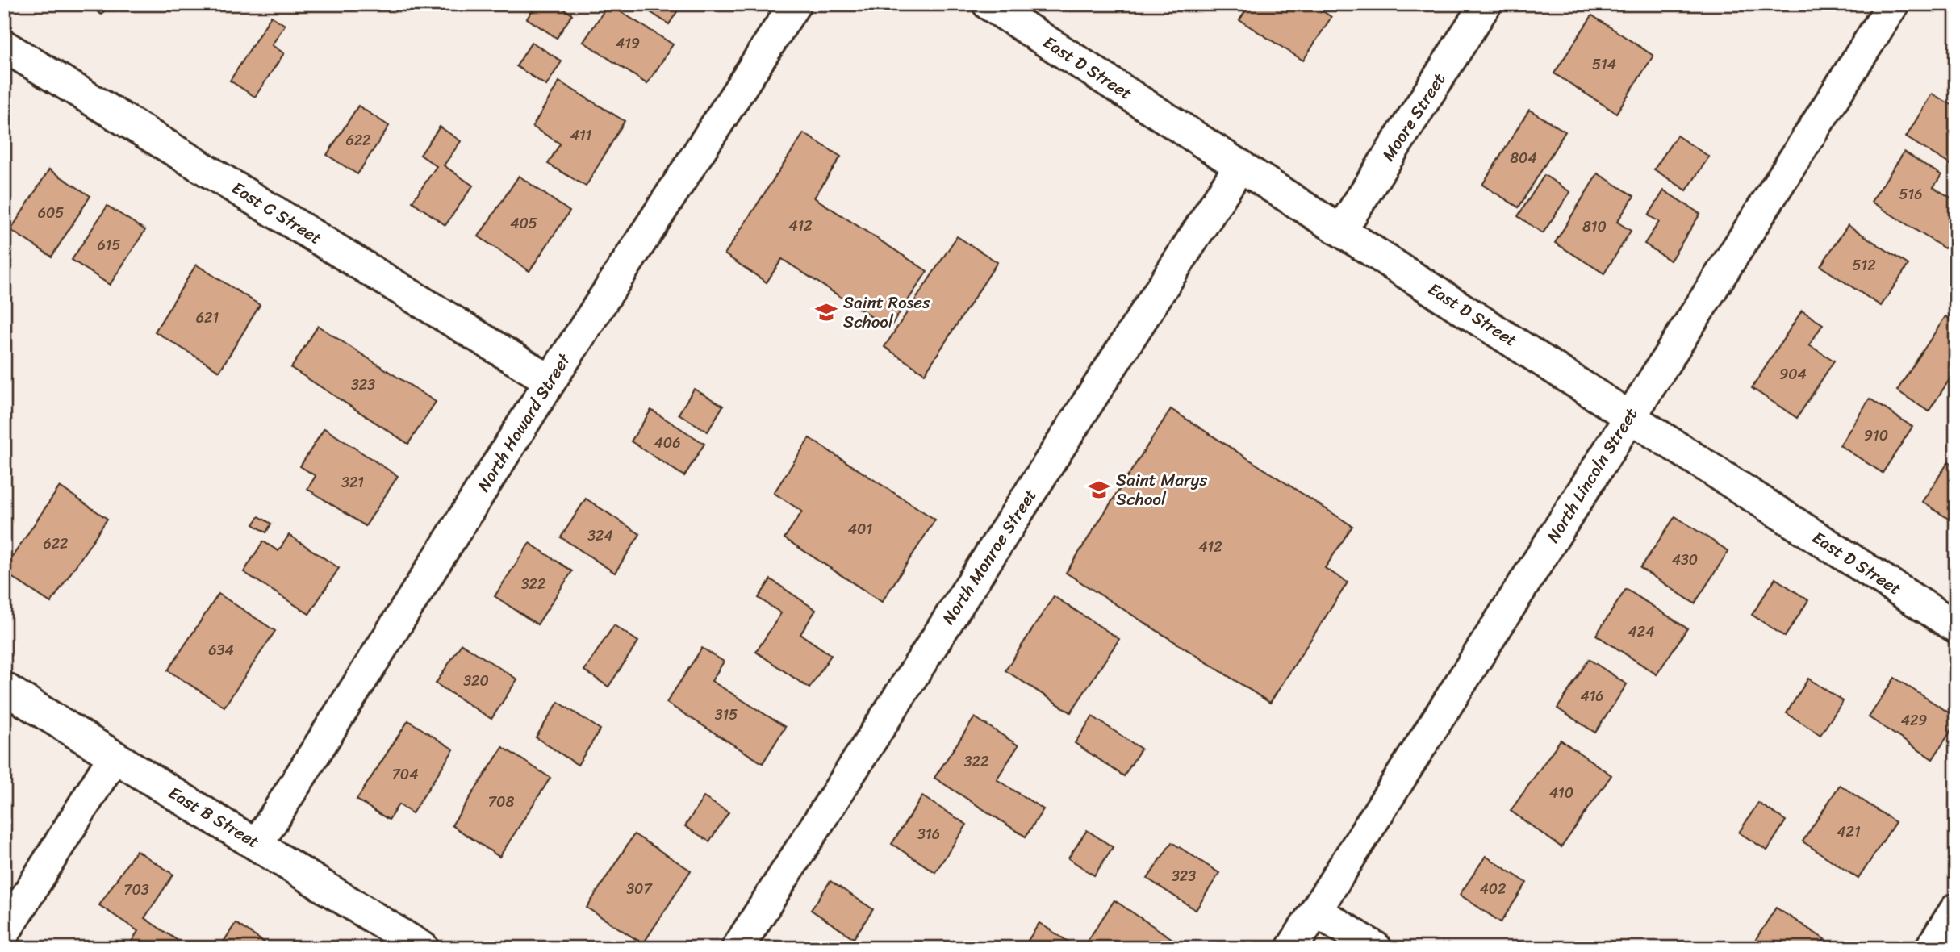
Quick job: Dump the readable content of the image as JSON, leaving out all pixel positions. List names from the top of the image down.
{
  "streets": {
    "street": [
      "East D Street",
      "Moore Street",
      "East C Street",
      "North Howard Street",
      "North Lincoln Street",
      "North Monroe Street",
      "East B Street"
    ]
  },
  "crossings": [
    ["East D Street", "Moore Street"],
    ["East D Street", "North Lincoln Street"],
    ["East D Street", "North Monroe Street"],
    ["East C Street", "North Howard Street"],
    ["North Howard Street", "East B Street"]
  ],
  "places": {
    "school or university": ["Saint Roses School", "Saint Marys School"]
  },
  "house_numbers": [
    "419",
    "514",
    "411",
    "622",
    "804",
    "516",
    "605",
    "405",
    "412",
    "810",
    "615",
    "512",
    "621",
    "904",
    "323",
    "910",
    "406",
    "321",
    "401",
    "324",
    "622",
    "412",
    "430",
    "322",
    "424",
    "634",
    "320",
    "416",
    "315",
    "429",
    "322",
    "704",
    "410",
    "708",
    "421",
    "316",
    "323",
    "307",
    "402",
    "703"
  ]
}
